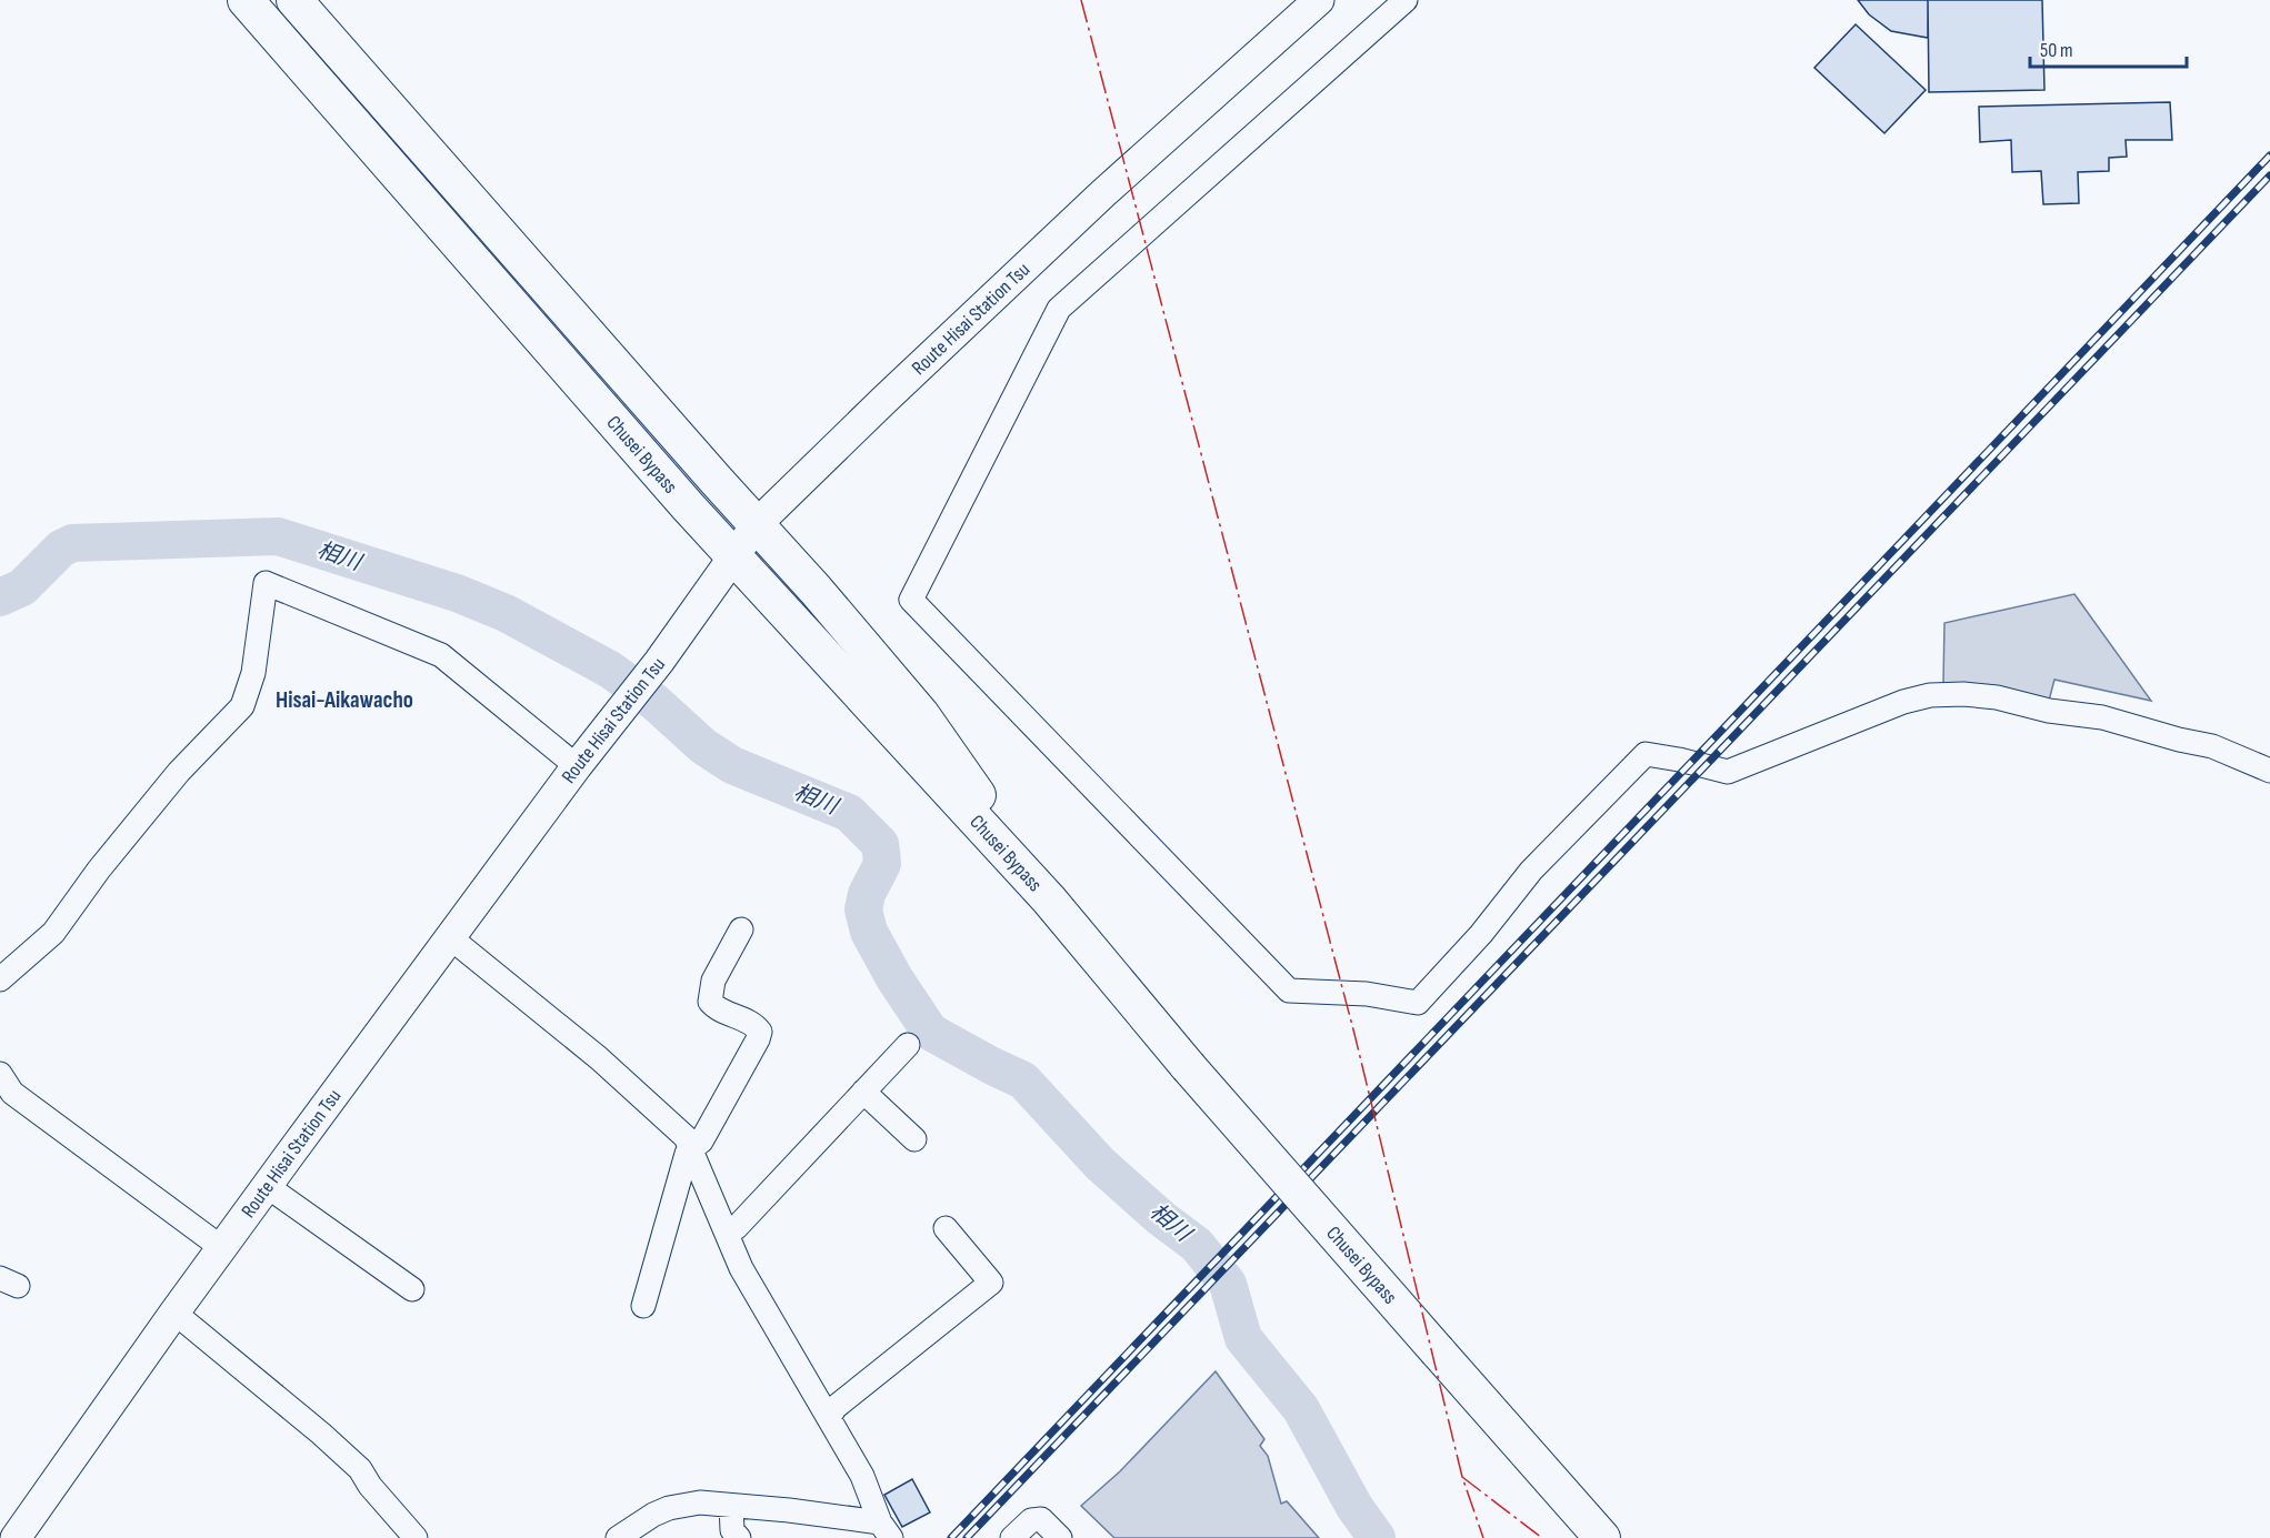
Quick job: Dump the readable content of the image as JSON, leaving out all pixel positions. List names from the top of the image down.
{
  "streets": {
    "highway": ["Chusei Bypass"],
    "main road": ["Route Hisai Station Tsu"]
  },
  "crossings": [
    ["Route Hisai Station Tsu", "Chusei Bypass"]
  ],
  "districts": ["Hisai-Aikawacho"],
  "water": ["相川"],
  "scale_bar": "50 m"
}
